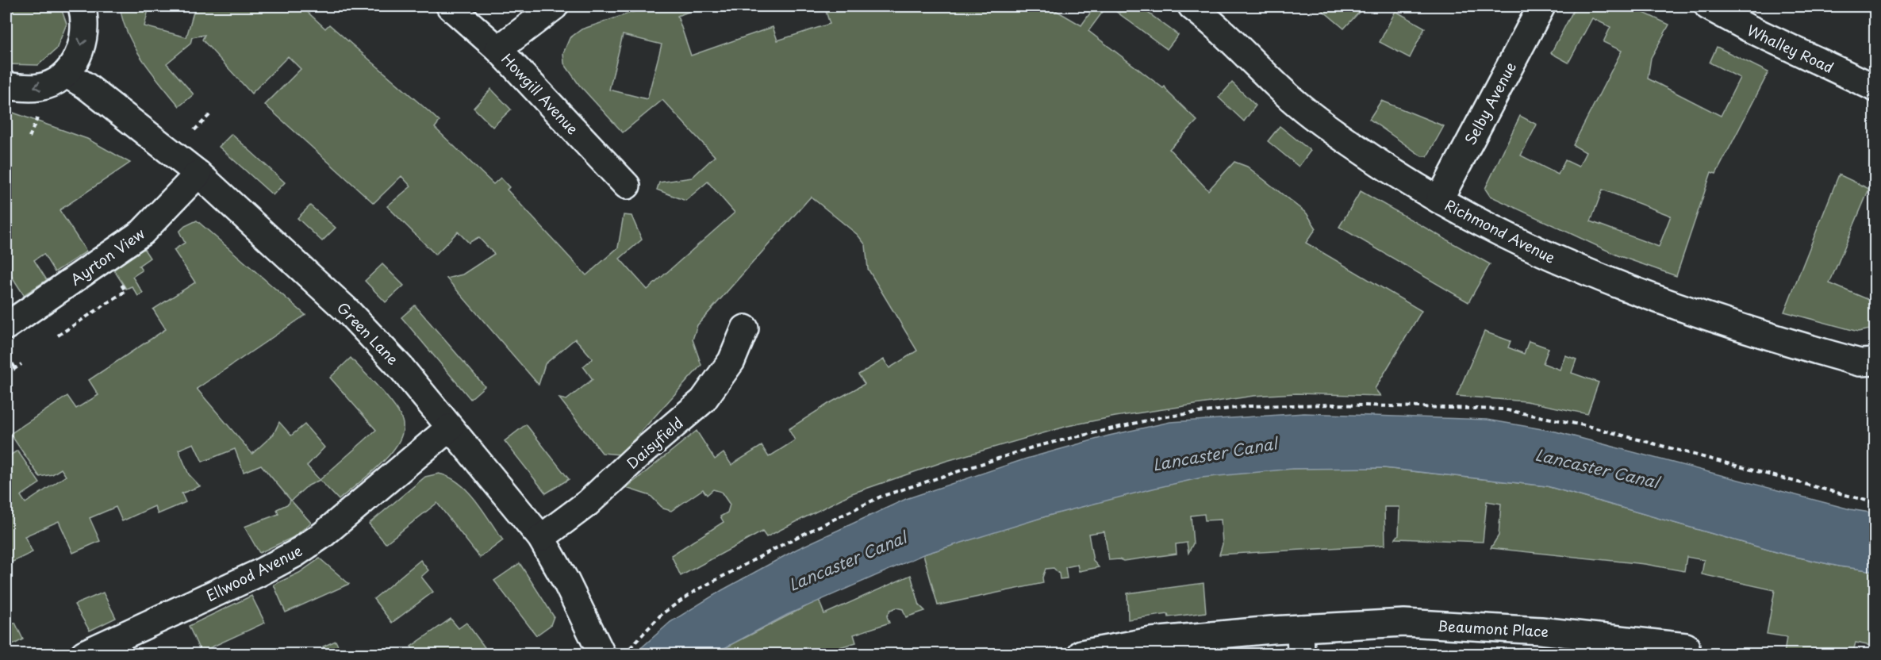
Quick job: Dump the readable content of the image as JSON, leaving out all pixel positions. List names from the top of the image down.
{
  "streets": {
    "street": [
      "Whalley Road",
      "Howgill Avenue",
      "Selby Avenue",
      "Richmond Avenue",
      "Ayrton View",
      "Green Lane",
      "Daisyfield",
      "Ellwood Avenue",
      "Beaumont Place"
    ]
  },
  "crossings": [
    ["Selby Avenue", "Richmond Avenue"],
    ["Ayrton View", "Green Lane"],
    ["Green Lane", "Daisyfield"],
    ["Green Lane", "Ellwood Avenue"]
  ],
  "water": ["Lancaster Canal"]
}
